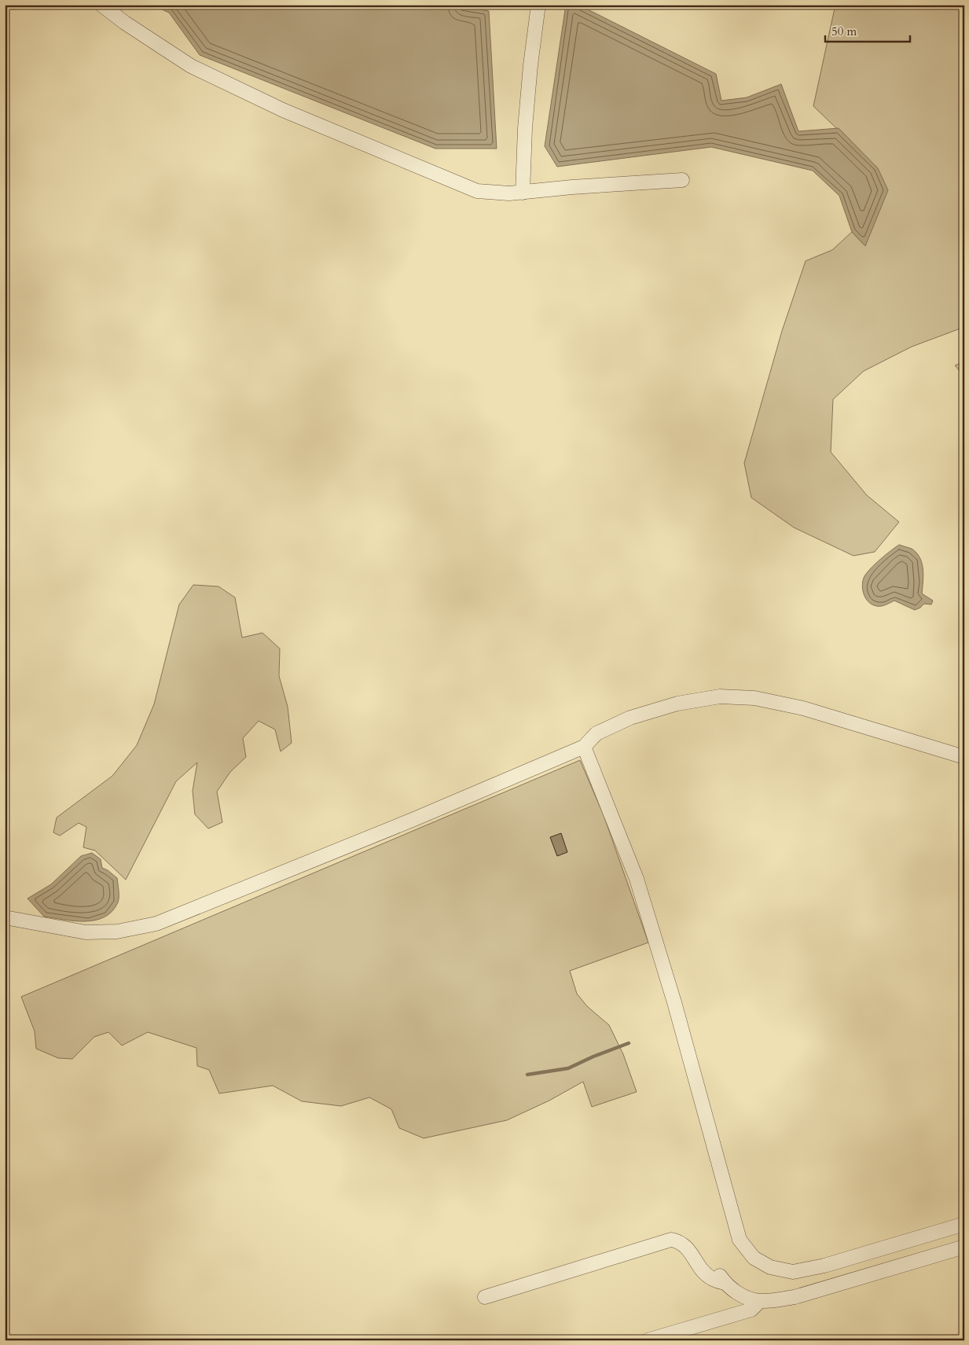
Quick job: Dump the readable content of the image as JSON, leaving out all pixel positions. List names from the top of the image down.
{
  "scale_bar": "50 m"
}
